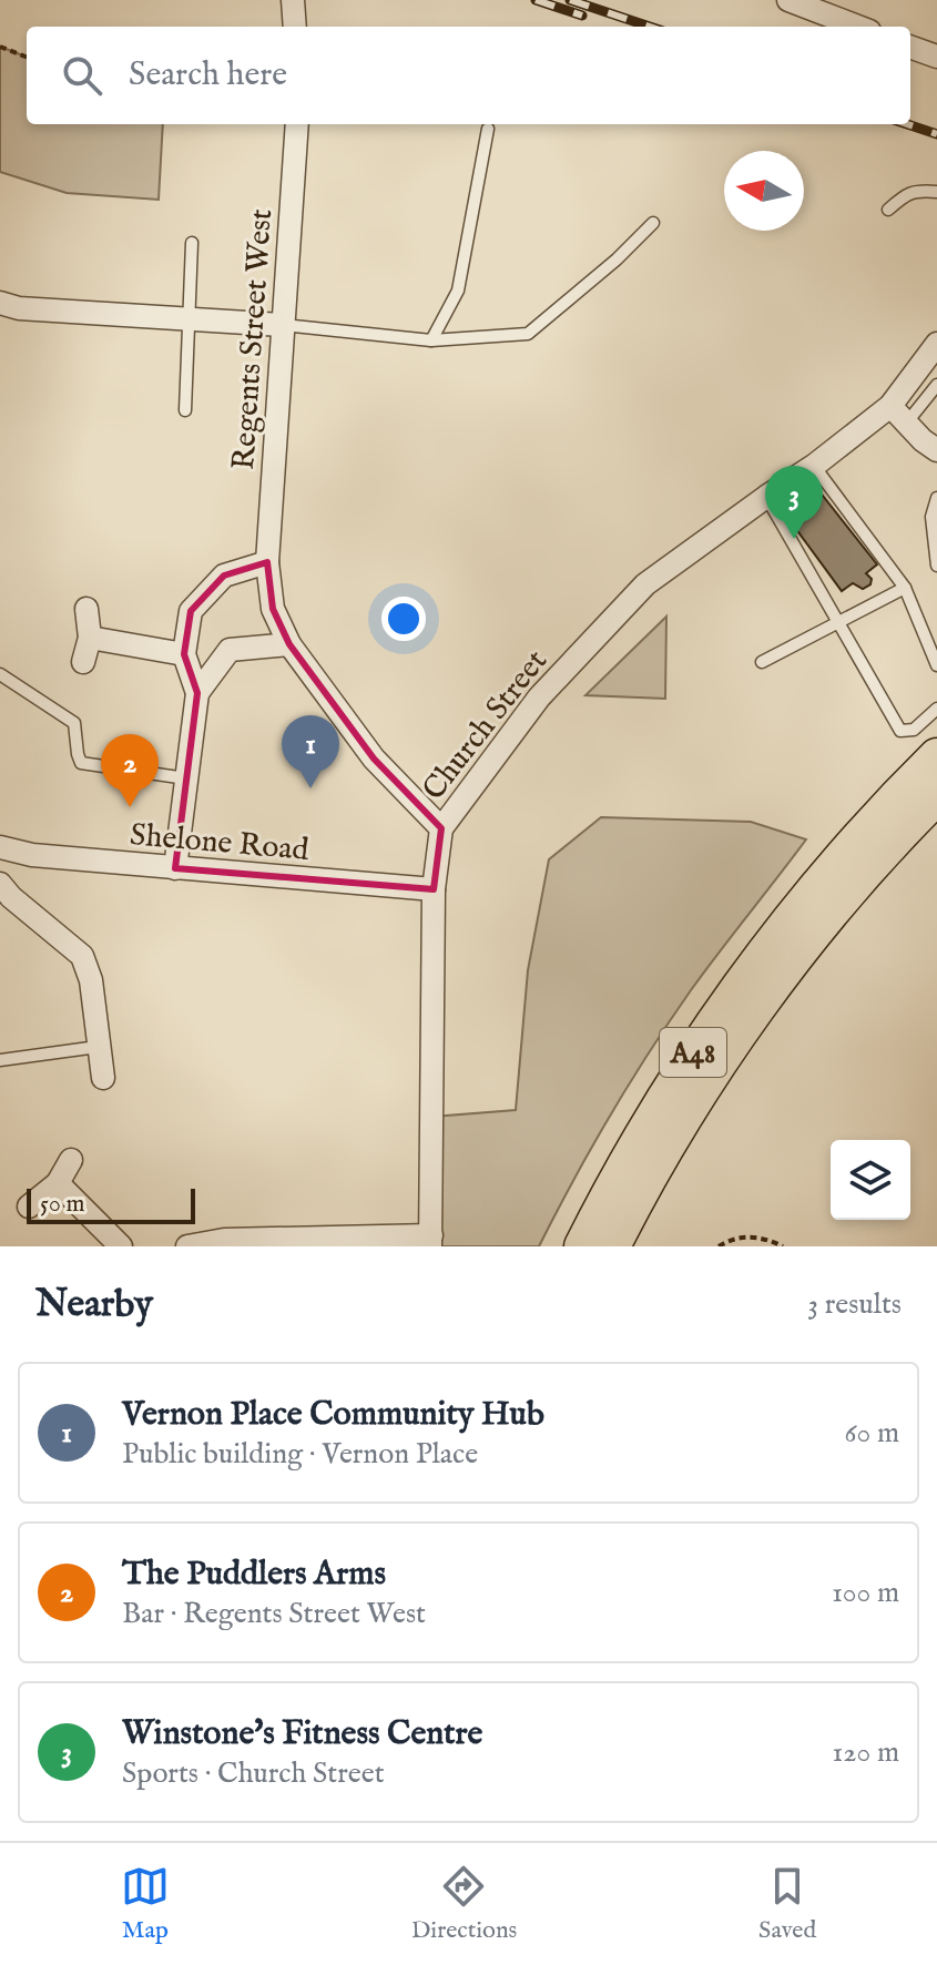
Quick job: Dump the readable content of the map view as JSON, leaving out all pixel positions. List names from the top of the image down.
{
  "streets": {
    "main road": ["A48"],
    "street": ["Regents Street West", "Church Street", "Shelone Road"]
  },
  "crossings": [
    ["Regents Street West", "Church Street"],
    ["Church Street", "Shelone Road"]
  ],
  "scale_bar": "50 m",
  "north": "left",
  "page": {
    "search": "Search here",
    "pins": ["3", "1", "2"],
    "scale": "50 m",
    "heading": ["Nearby", "3 results"],
    "list": [
      {
        "mark": "1",
        "name": "Vernon Place Community Hub",
        "note": "Public building · Vernon Place",
        "value": "60 m"
      },
      {
        "mark": "2",
        "name": "The Puddlers Arms",
        "note": "Bar · Regents Street West",
        "value": "100 m"
      },
      {
        "mark": "3",
        "name": "Winstone's Fitness Centre",
        "note": "Sports · Church Street",
        "value": "120 m"
      }
    ],
    "nav": ["Map", "Directions", "Saved"]
  }
}
